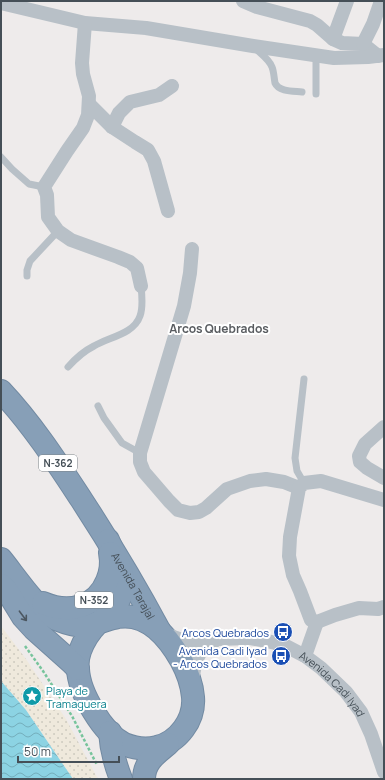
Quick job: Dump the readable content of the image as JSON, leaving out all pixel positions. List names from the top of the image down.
{
  "streets": {
    "highway": ["N-362", "Avenida Tarajal", "N-352"],
    "street": ["Avenida Cadi Iyad"]
  },
  "crossings": [
    ["Avenida Tarajal", "N-352"],
    ["Avenida Tarajal", "Avenida Cadi Iyad"],
    ["N-352", "Avenida Cadi Iyad"]
  ],
  "districts": ["Arcos Quebrados"],
  "places": {
    "bus stop": ["Arcos Quebrados", "Avenida Cadi Iyad - Arcos Quebrados"],
    "place": ["Playa de Tramaguera"]
  },
  "scale_bar": "50 m"
}
